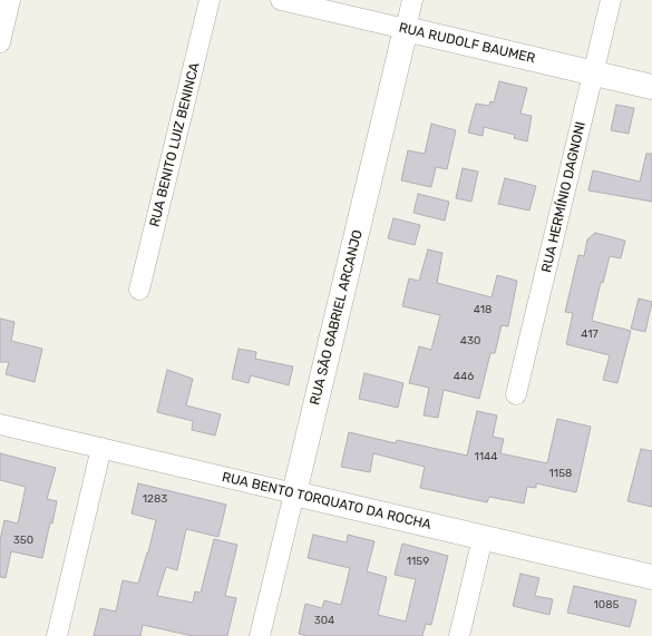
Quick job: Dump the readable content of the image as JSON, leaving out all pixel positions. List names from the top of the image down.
{
  "streets": {
    "street": [
      "RUA RUDOLF BAUMER",
      "RUA BENITO LUIZ BENINCA",
      "RUA HERMÍNIO DAGNONI",
      "RUA SÃO GABRIEL ARCANJO",
      "RUA BENTO TORQUATO DA ROCHA"
    ]
  },
  "crossings": [
    ["RUA RUDOLF BAUMER", "RUA HERMÍNIO DAGNONI"],
    ["RUA RUDOLF BAUMER", "RUA SÃO GABRIEL ARCANJO"],
    ["RUA SÃO GABRIEL ARCANJO", "RUA BENTO TORQUATO DA ROCHA"]
  ],
  "house_numbers": [
    "418",
    "417",
    "430",
    "446",
    "1144",
    "1158",
    "1283",
    "350",
    "1159",
    "1085",
    "304"
  ]
}
